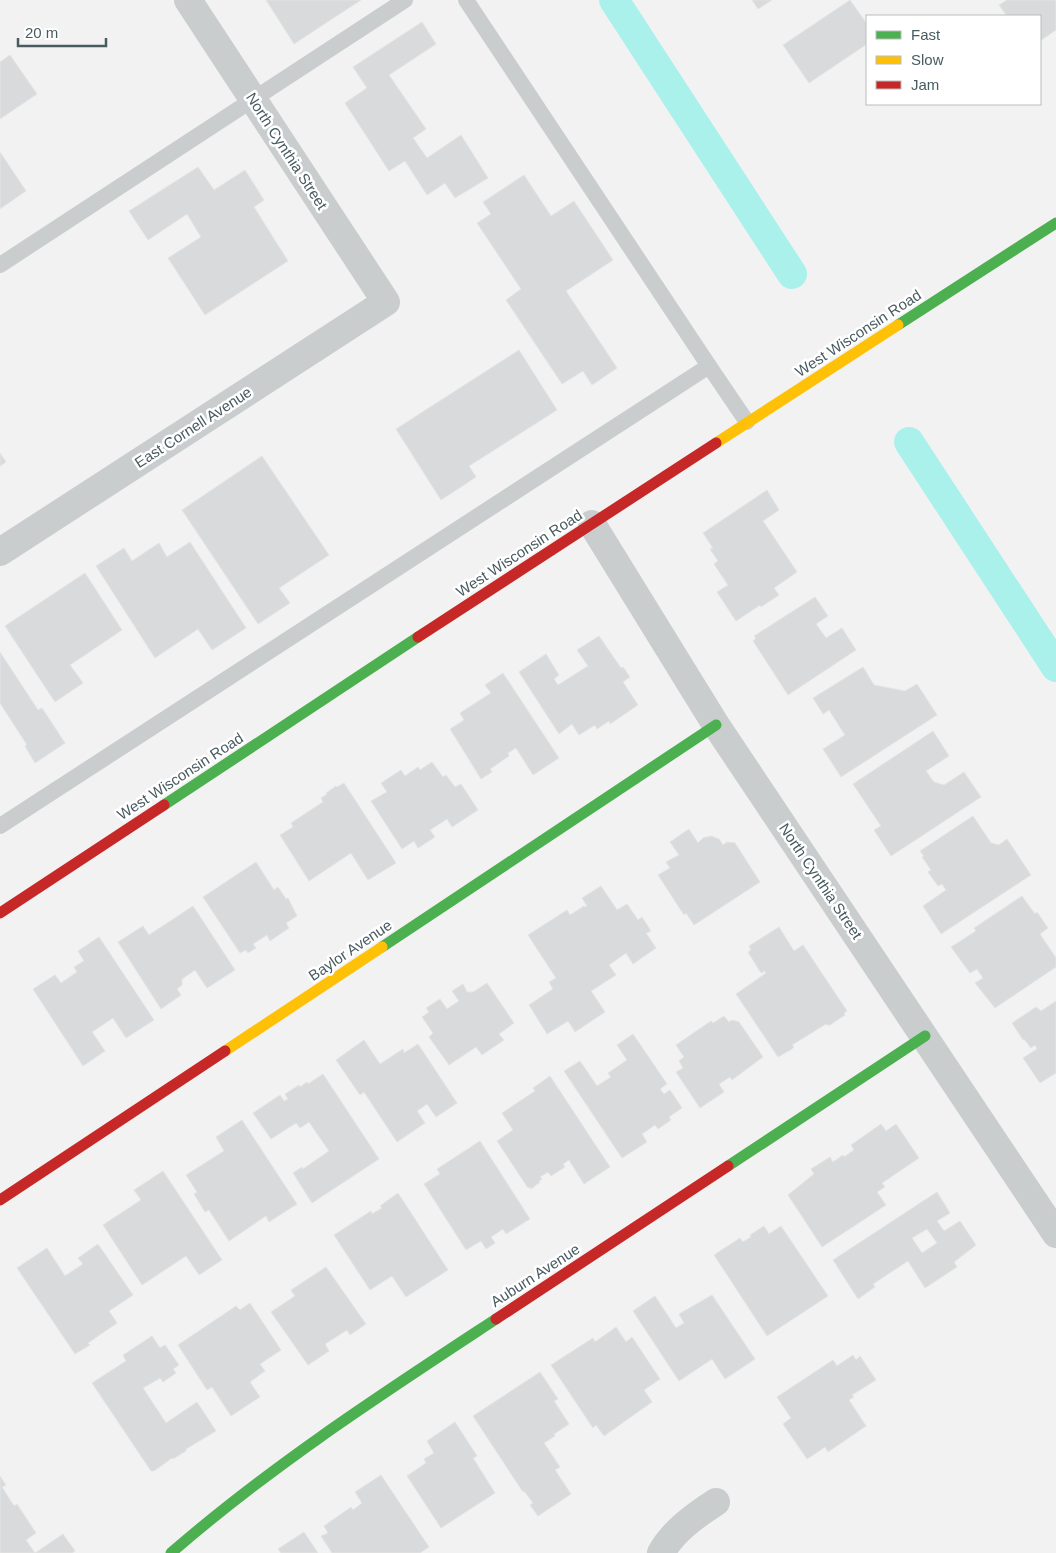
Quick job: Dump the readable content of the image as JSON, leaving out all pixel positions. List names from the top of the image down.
{
  "streets": {
    "street": [
      "North Cynthia Street",
      "West Wisconsin Road",
      "East Cornell Avenue",
      "Baylor Avenue",
      "Auburn Avenue"
    ]
  },
  "crossings": [
    ["North Cynthia Street", "West Wisconsin Road"],
    ["North Cynthia Street", "East Cornell Avenue"],
    ["North Cynthia Street", "Baylor Avenue"],
    ["North Cynthia Street", "Auburn Avenue"]
  ],
  "legend": ["Fast", "Slow", "Jam"],
  "scale_bar": "20 m"
}
